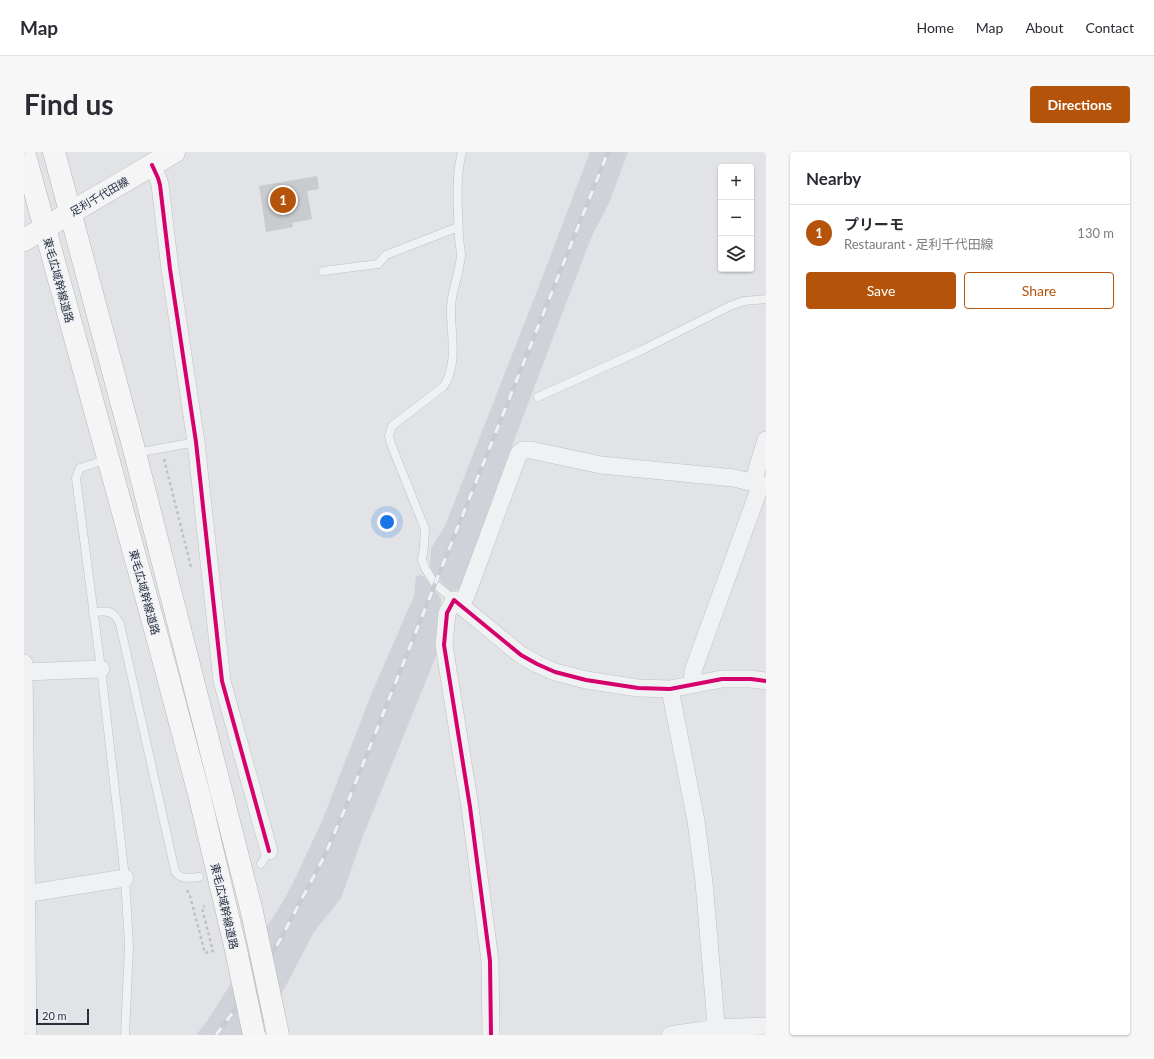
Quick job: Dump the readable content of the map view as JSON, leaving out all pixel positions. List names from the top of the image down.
{
  "streets": {
    "main road": ["足利千代田線", "東毛広域幹線道路"]
  },
  "crossings": [
    ["足利千代田線", "東毛広域幹線道路"]
  ],
  "scale_bar": "20 m",
  "page": {
    "header": "Map",
    "nav": [
      "Home",
      "Map",
      "About",
      "Contact"
    ],
    "buttons": [
      "Directions",
      ["Save", "Share"]
    ],
    "title": "Find us",
    "heading": "Nearby",
    "map_buttons": ["+", "−"],
    "pins": "1",
    "list": [
      {
        "mark": "1",
        "name": "プリーモ",
        "note": "Restaurant · 足利千代田線",
        "value": "130 m"
      }
    ],
    "scale": "20 m"
  }
}
